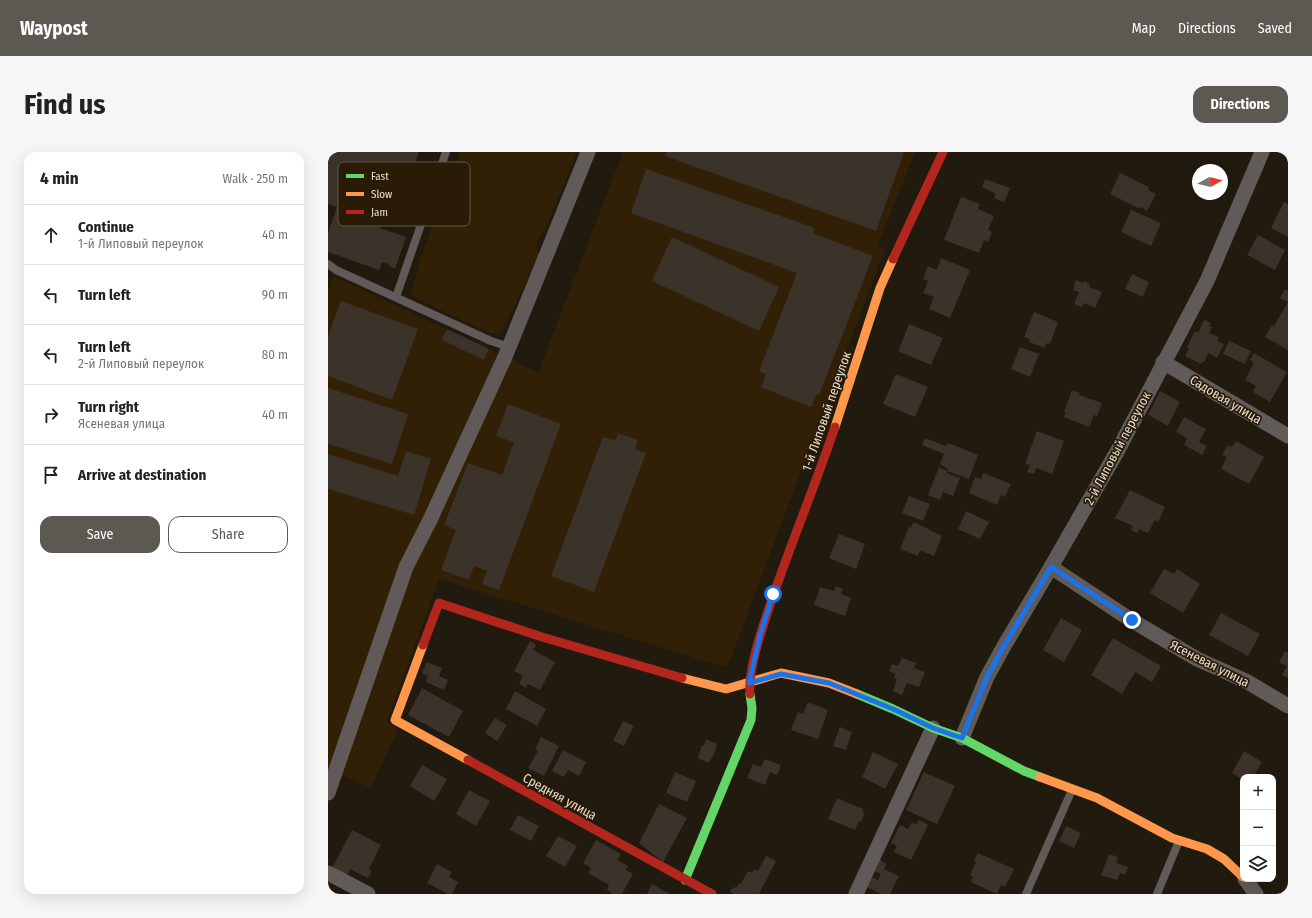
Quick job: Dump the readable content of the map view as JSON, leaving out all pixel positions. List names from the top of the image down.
{
  "streets": {
    "street": [
      "Садовая улица",
      "1-й Липовый переулок",
      "2-й Липовый переулок",
      "Ясеневая улица",
      "Средняя улица"
    ]
  },
  "crossings": [
    ["Садовая улица", "2-й Липовый переулок"],
    ["1-й Липовый переулок", "Средняя улица"],
    ["2-й Липовый переулок", "Ясеневая улица"]
  ],
  "legend": ["Fast", "Slow", "Jam"],
  "north": "right",
  "page": {
    "header": "Waypost",
    "nav": ["Map", "Directions", "Saved"],
    "buttons": [
      "Directions",
      ["Save", "Share"]
    ],
    "title": "Find us",
    "heading": ["4 min", "Walk · 250 m"],
    "list": [
      ["Continue", "1-й Липовый переулок", "40 m"],
      ["Turn left", "90 m"],
      ["Turn left", "2-й Липовый переулок", "80 m"],
      ["Turn right", "Ясеневая улица", "40 m"],
      "Arrive at destination"
    ],
    "map_buttons": ["+", "−"]
  }
}
